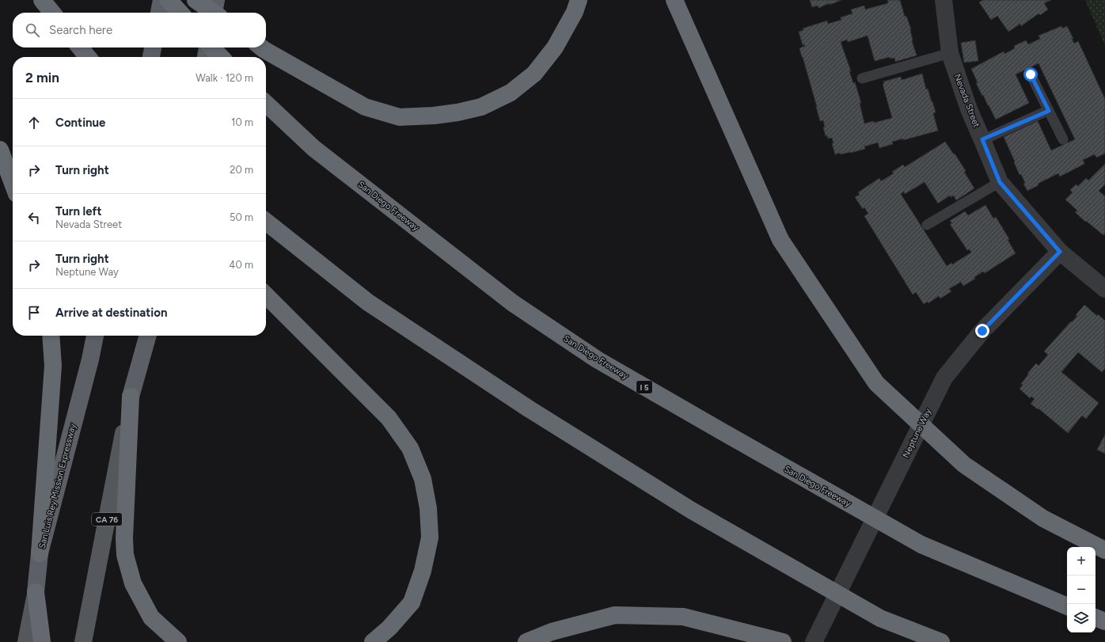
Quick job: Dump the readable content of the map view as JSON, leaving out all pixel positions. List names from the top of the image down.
{
  "streets": {
    "highway": [
      "San Diego Freeway",
      "I 5",
      "San Luis Rey Mission Expressway",
      "CA 76"
    ],
    "street": ["Nevada Street", "Neptune Way"]
  },
  "crossings": [
    ["Nevada Street", "Neptune Way"]
  ],
  "page": {
    "search": "Search here",
    "heading": ["2 min", "Walk · 120 m"],
    "list": [
      ["Continue", "10 m"],
      ["Turn right", "20 m"],
      ["Turn left", "Nevada Street", "50 m"],
      ["Turn right", "Neptune Way", "40 m"],
      "Arrive at destination"
    ],
    "map_buttons": ["+", "−"]
  }
}
